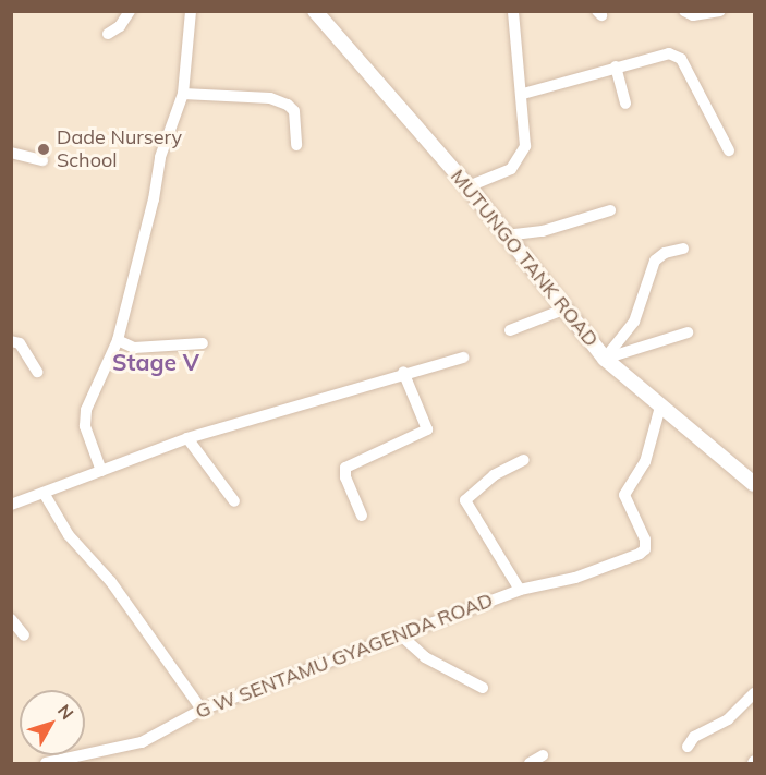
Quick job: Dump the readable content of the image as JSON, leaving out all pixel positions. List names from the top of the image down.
{
  "streets": {
    "street": ["MUTUNGO TANK ROAD", "G W SENTAMU GYAGENDA ROAD"]
  },
  "crossings": [
    ["MUTUNGO TANK ROAD", "G W SENTAMU GYAGENDA ROAD"]
  ],
  "districts": ["Stage V"],
  "places": ["Dade Nursery School"],
  "north": "top right"
}
